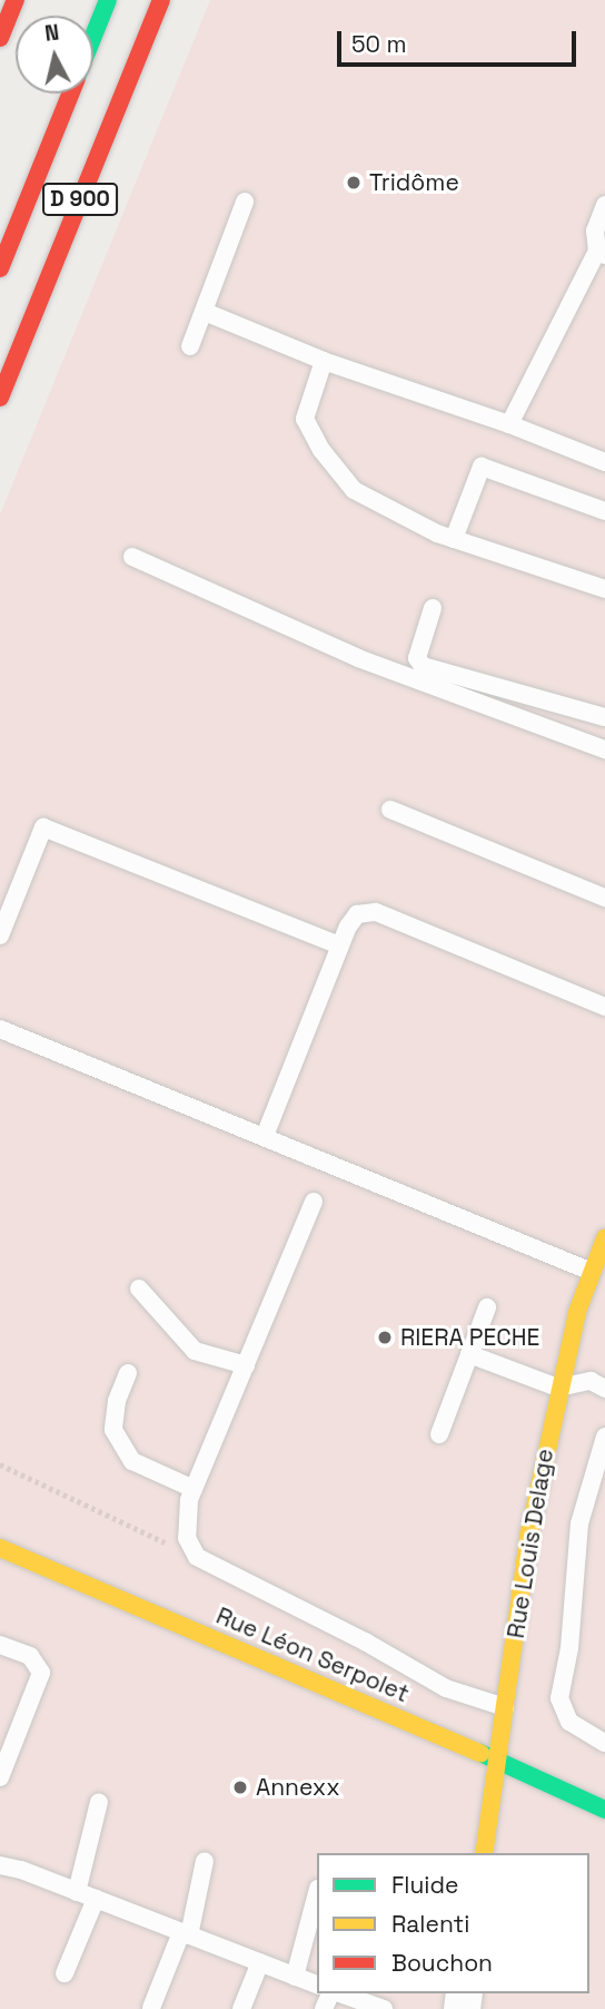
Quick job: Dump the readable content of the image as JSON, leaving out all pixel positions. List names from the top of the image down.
{
  "streets": {
    "main road": ["D 900", "Rue Louis Delage", "Rue Léon Serpolet"]
  },
  "crossings": [
    ["Rue Louis Delage", "Rue Léon Serpolet"]
  ],
  "places": ["Tridôme", "RIERA PECHE", "Annexx"],
  "legend": ["Fluide", "Ralenti", "Bouchon"],
  "scale_bar": "50 m",
  "north": "top"
}
